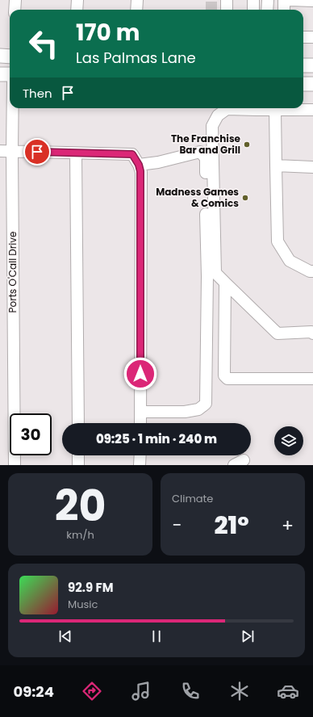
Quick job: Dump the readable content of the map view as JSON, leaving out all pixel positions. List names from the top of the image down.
{
  "streets": {
    "street": ["Ports O'Call Drive"]
  },
  "places": ["The Franchise Bar and Grill", "Madness Games & Comics"],
  "page": {
    "turn": ["170 m", "Las Palmas Lane"],
    "then": "Then",
    "limit": "30",
    "trip": "09:25 · 1 min · 240 m",
    "tile": [
      ["20", "km/h"],
      "Climate"
    ],
    "heat": ["−", "21°", "+"],
    "song": ["92.9 FM", "Music"],
    "tabs": "09:24"
  }
}
